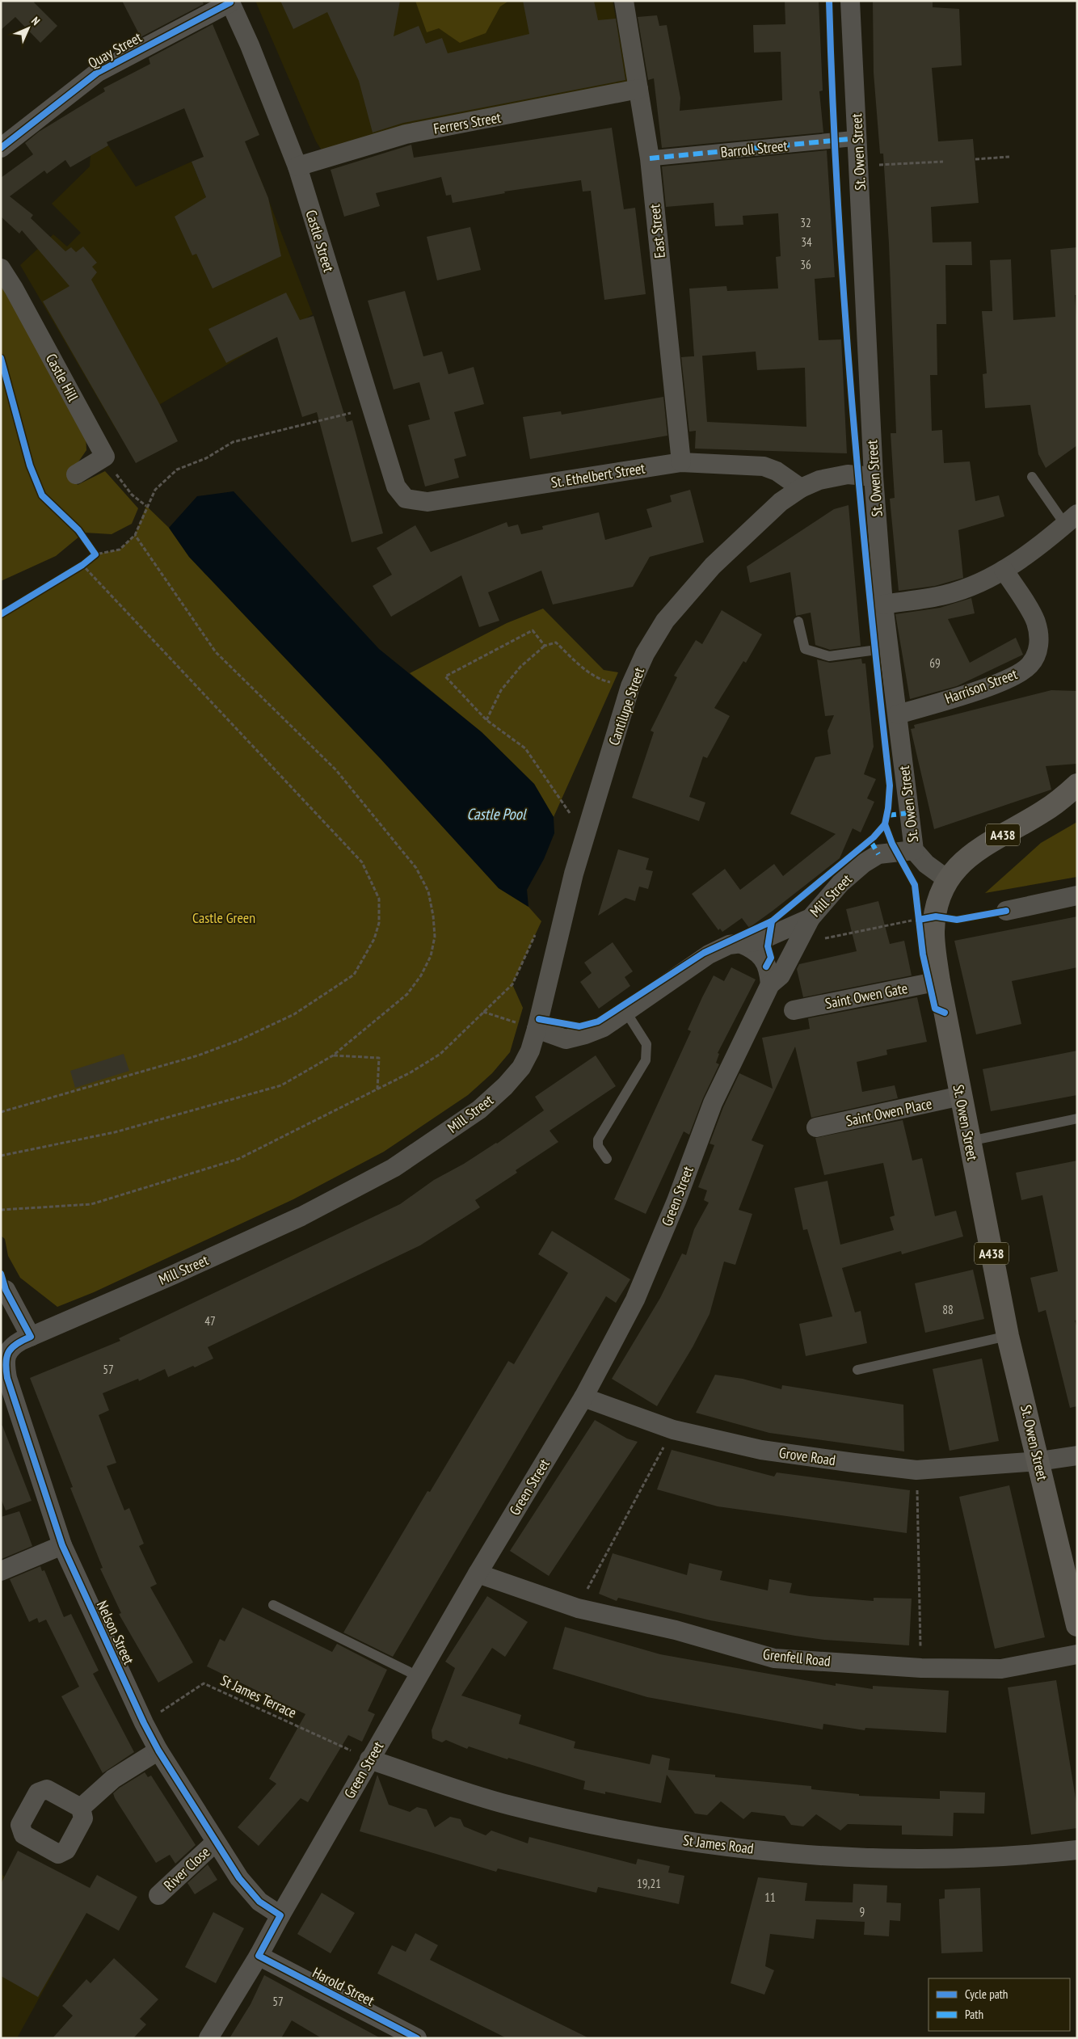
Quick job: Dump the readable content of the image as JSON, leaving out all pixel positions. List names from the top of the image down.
{
  "streets": {
    "highway": ["St. Owen Street", "A438"],
    "street": [
      "Quay Street",
      "Ferrers Street",
      "Barroll Street",
      "East Street",
      "Castle Street",
      "Castle Hill",
      "St. Ethelbert Street",
      "Harrison Street",
      "Cantilupe Street",
      "Mill Street",
      "Saint Owen Gate",
      "Saint Owen Place",
      "Green Street",
      "Grove Road",
      "Nelson Street",
      "Grenfell Road",
      "St James Road",
      "River Close",
      "Harold Street"
    ],
    "path": ["St James Terrace"]
  },
  "crossings": [
    ["Quay Street", "Castle Street"],
    ["Ferrers Street", "East Street"],
    ["Ferrers Street", "Castle Street"],
    ["Barroll Street", "St. Owen Street"],
    ["Barroll Street", "East Street"],
    ["St. Owen Street", "Harrison Street"],
    ["St. Owen Street", "Cantilupe Street"],
    ["St. Owen Street", "A438"],
    ["St. Owen Street", "Mill Street"],
    ["St. Owen Street", "Saint Owen Gate"],
    ["St. Owen Street", "Saint Owen Place"],
    ["St. Owen Street", "Grove Road"],
    ["East Street", "St. Ethelbert Street"],
    ["Castle Street", "St. Ethelbert Street"],
    ["St. Ethelbert Street", "Cantilupe Street"],
    ["Cantilupe Street", "Mill Street"],
    ["Mill Street", "Green Street"],
    ["Mill Street", "Nelson Street"],
    ["Green Street", "Grove Road"],
    ["Green Street", "Nelson Street"],
    ["Green Street", "Grenfell Road"],
    ["Green Street", "St James Terrace"],
    ["Green Street", "St James Road"],
    ["Green Street", "Harold Street"],
    ["Nelson Street", "St James Terrace"],
    ["Nelson Street", "River Close"],
    ["St James Terrace", "St James Road"]
  ],
  "water": ["Castle Pool"],
  "parks": ["Castle Green"],
  "house_numbers": [
    "32",
    "34",
    "36",
    "69",
    "88",
    "47",
    "57",
    "19,21",
    "11",
    "9",
    "57"
  ],
  "legend": ["Cycle path", "Path"],
  "north": "top right"
}
